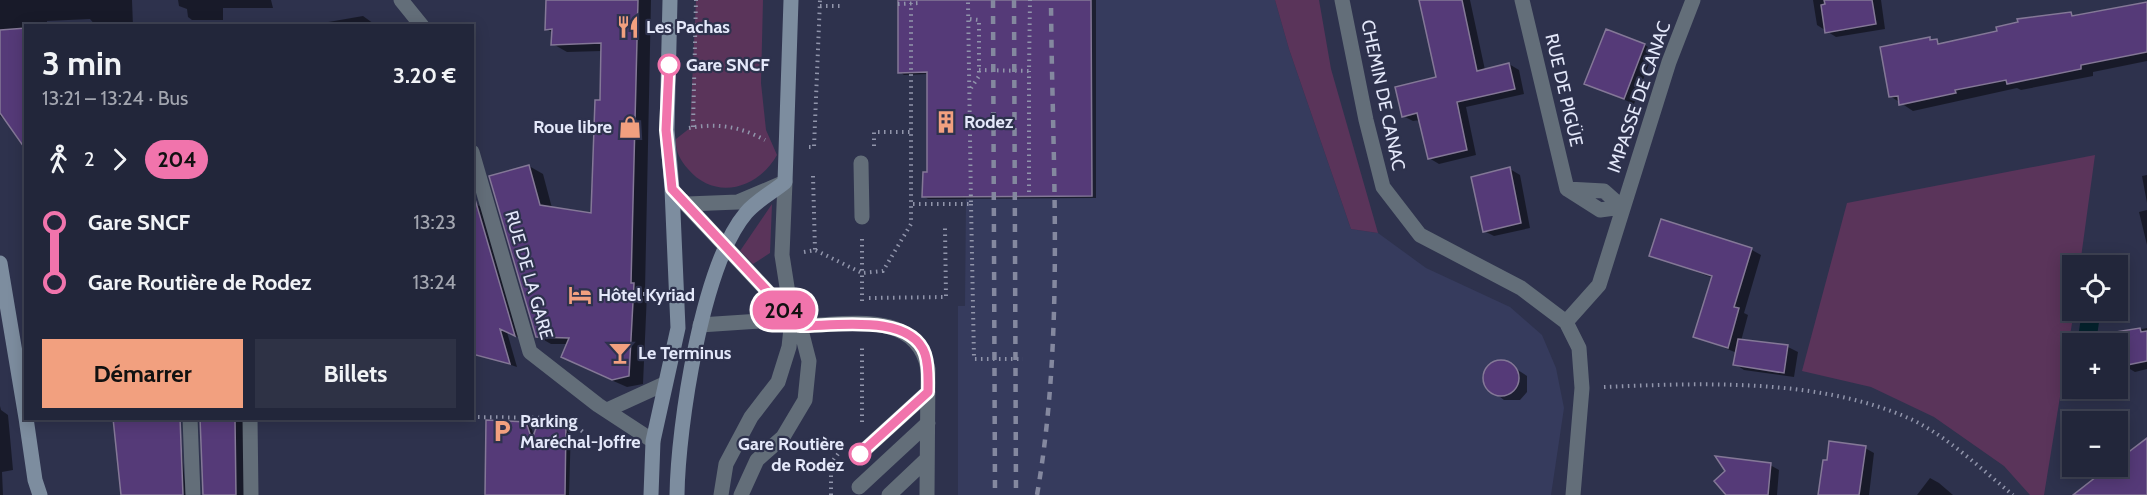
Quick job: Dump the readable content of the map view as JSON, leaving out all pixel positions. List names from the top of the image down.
{
  "streets": {
    "street": [
      "RUE DE PIGÜE",
      "CHEMIN DE CANAC",
      "IMPASSE DE CANAC",
      "RUE DE LA GARE"
    ]
  },
  "crossings": [
    ["RUE DE PIGÜE", "IMPASSE DE CANAC"]
  ],
  "places": {
    "restaurant": ["Les Pachas"],
    "other": ["Gare SNCF", "Gare Routière de Rodez"],
    "building": ["Rodez"],
    "shop": ["Roue libre"],
    "hotel": ["Hôtel Kyriad"],
    "bar": ["Le Terminus"],
    "parking": ["Parking Maréchal-Joffre"]
  },
  "lines": ["bus line 204"],
  "page": {
    "on_map": "204",
    "heading": ["3 min", "13:21 – 13:24 · Bus", "3.20 €"],
    "legs": ["2", "204"],
    "list": [
      {
        "name": "Gare SNCF",
        "value": "13:23"
      },
      {
        "name": "Gare Routière de Rodez",
        "value": "13:24"
      }
    ],
    "map_buttons": ["+", "−"],
    "buttons": ["Démarrer", "Billets"]
  }
}
